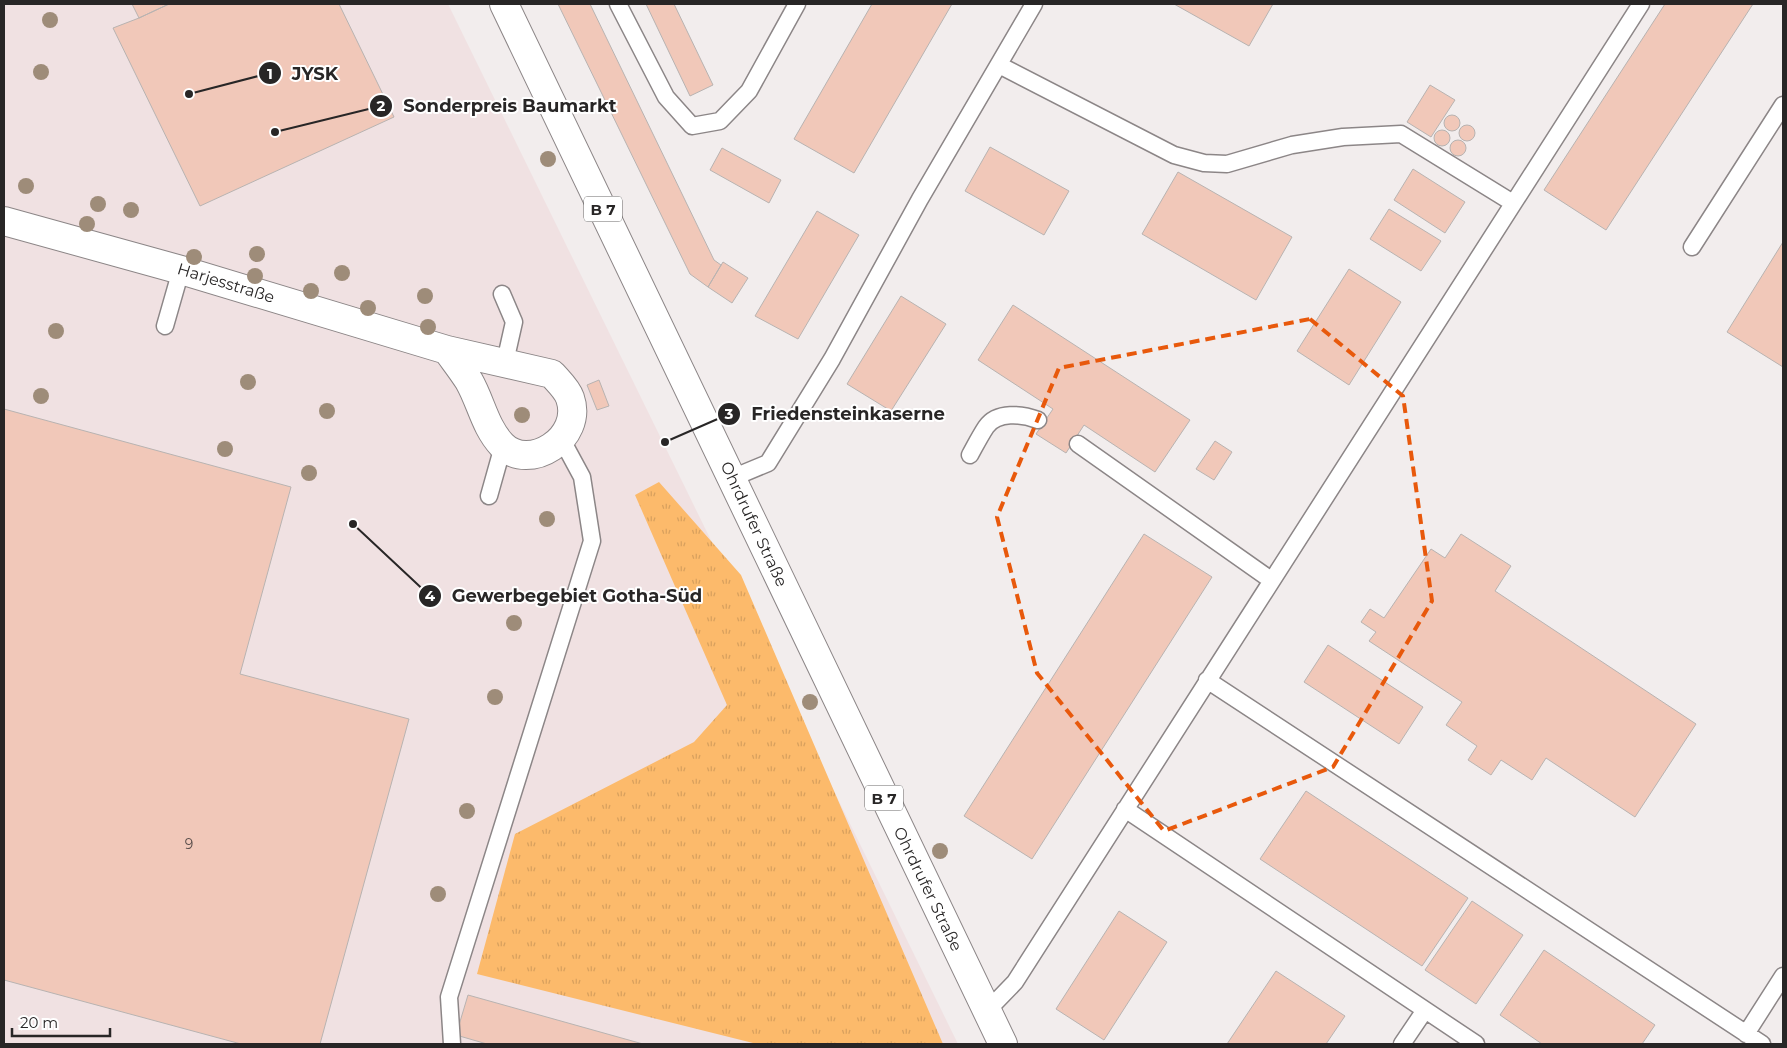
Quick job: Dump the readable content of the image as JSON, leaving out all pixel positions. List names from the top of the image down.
{
  "streets": {
    "main road": ["B 7", "Harjesstraße", "Ohrdrufer Straße"]
  },
  "places": [
    "JYSK",
    "Sonderpreis Baumarkt",
    "Friedensteinkaserne",
    "Gewerbegebiet Gotha-Süd"
  ],
  "house_numbers": ["9"],
  "scale_bar": "20 m"
}
